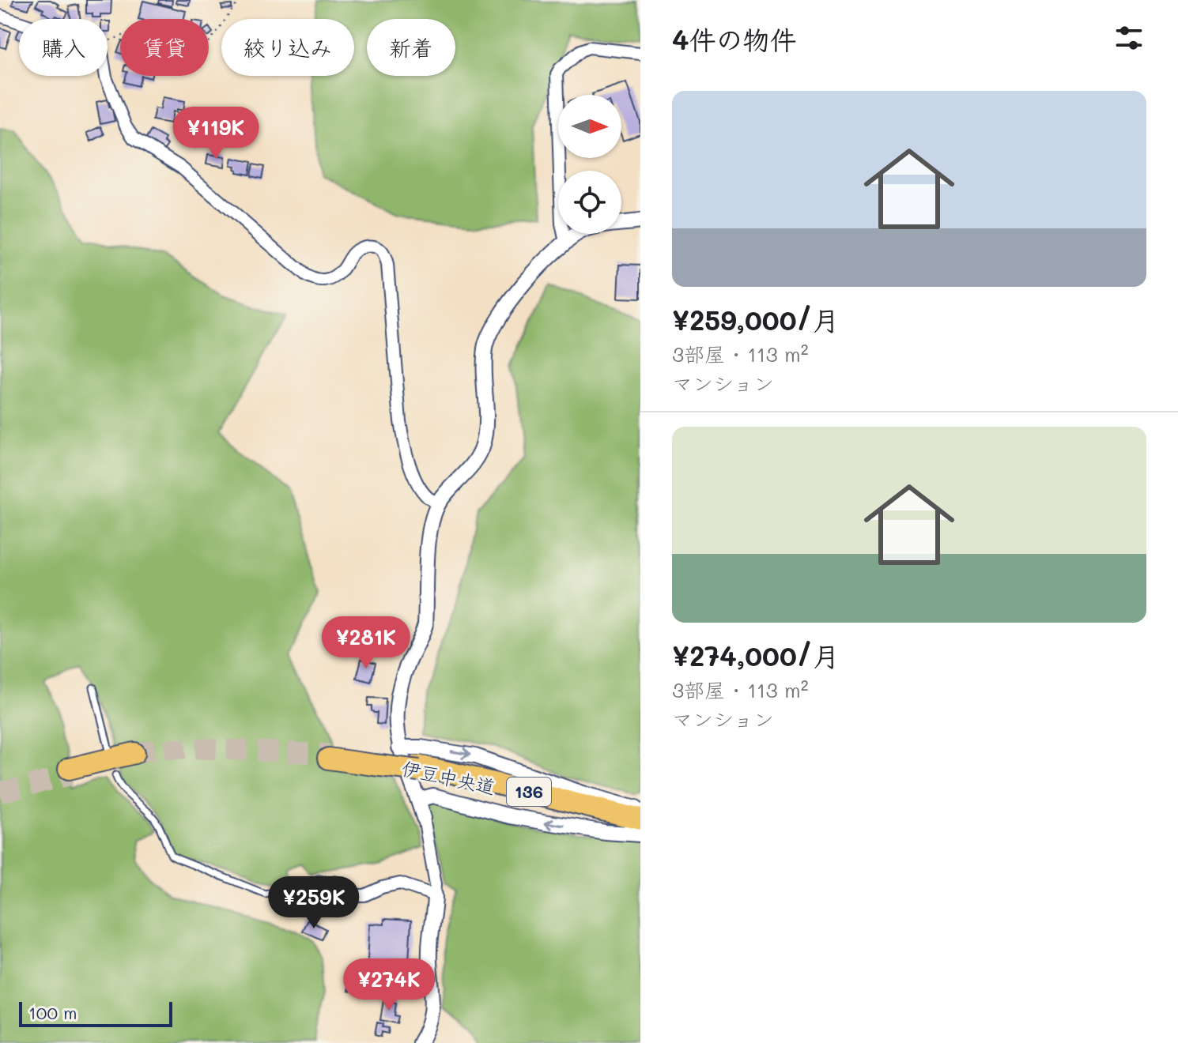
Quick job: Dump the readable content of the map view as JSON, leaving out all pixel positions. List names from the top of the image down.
{
  "streets": {
    "highway": ["伊豆中央道", "136"]
  },
  "scale_bar": "100 m",
  "north": "right",
  "page": {
    "heading": "4件の物件",
    "chip": [
      "購入",
      "賃貸",
      "絞り込み",
      "新着"
    ],
    "list": [
      {
        "name": "¥259,000/月",
        "note": "3部屋 · 113 m² · マンション"
      },
      {
        "name": "¥274,000/月",
        "note": "3部屋 · 113 m² · マンション"
      }
    ],
    "price": [
      "¥119K",
      "¥281K",
      "¥259K",
      "¥274K"
    ],
    "scale": "100 m"
  }
}
